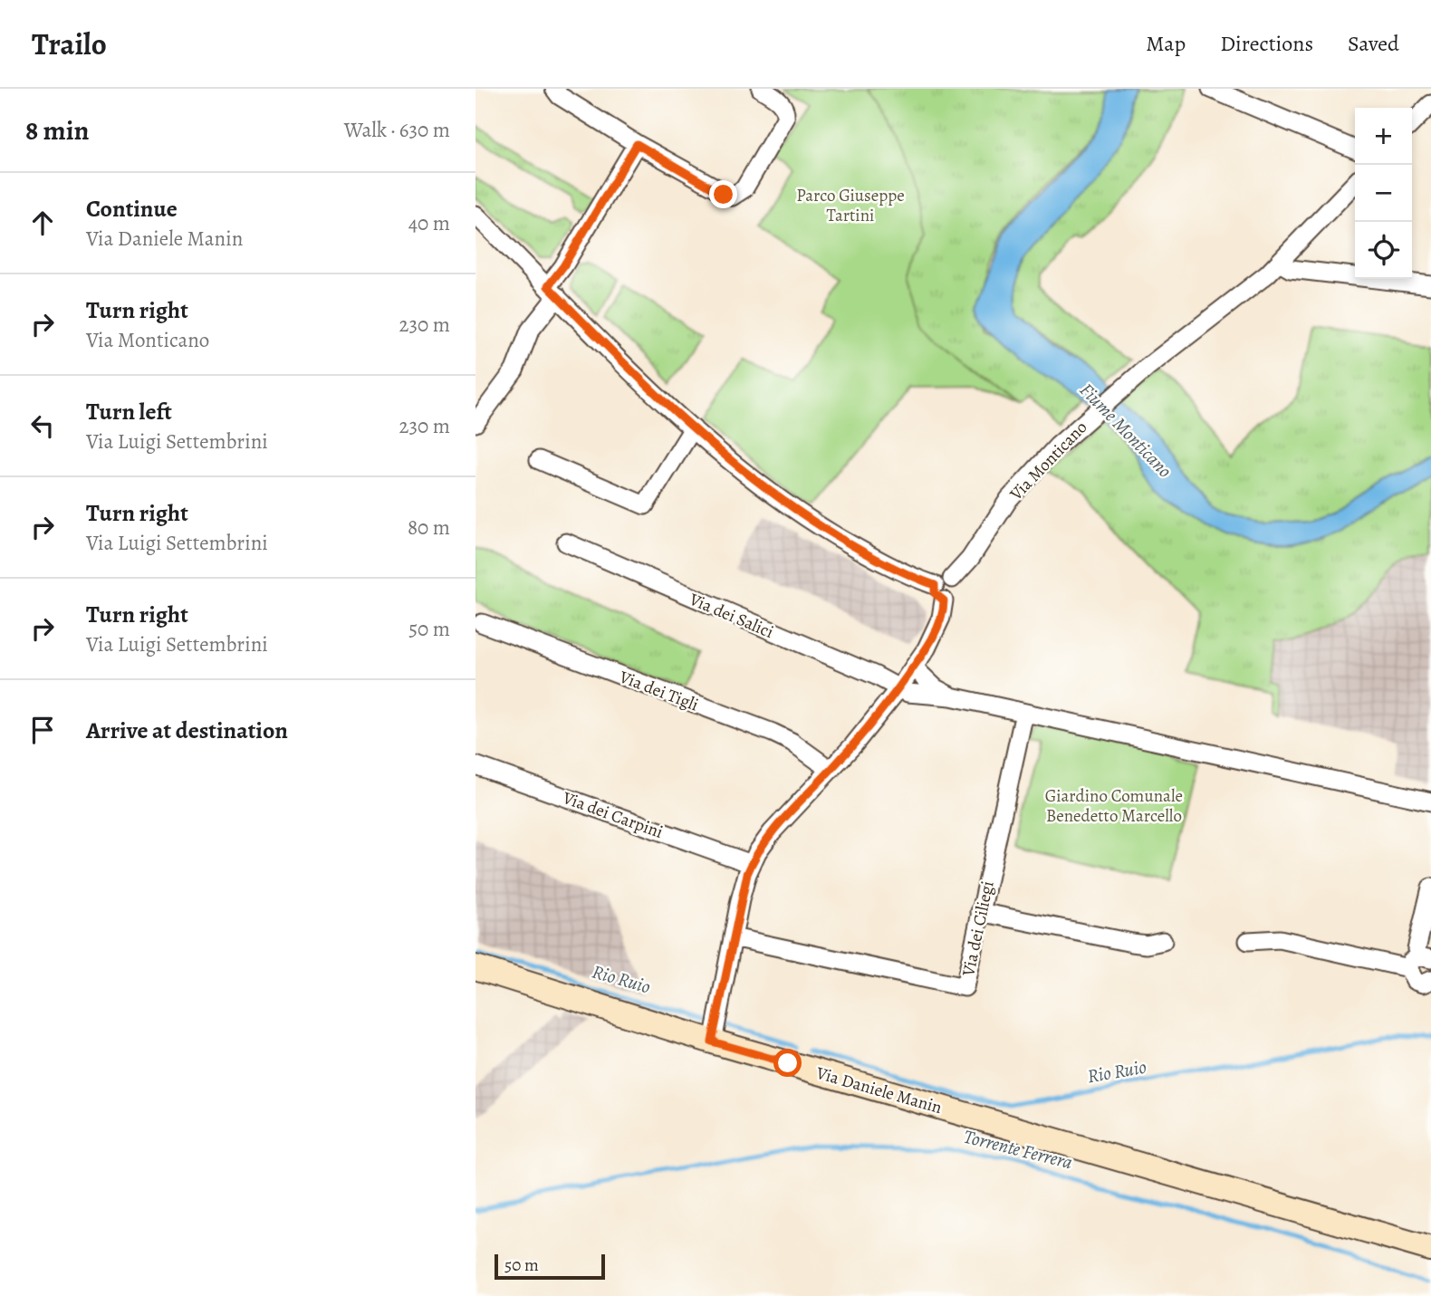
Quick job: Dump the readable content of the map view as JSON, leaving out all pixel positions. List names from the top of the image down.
{
  "streets": {
    "main road": ["Via Daniele Manin"],
    "street": [
      "Via Monticano",
      "Via dei Salici",
      "Via dei Tigli",
      "Via dei Carpini",
      "Via dei Ciliegi"
    ]
  },
  "crossings": [
    ["Via Monticano", "Via dei Salici"],
    ["Via Monticano", "Via dei Tigli"],
    ["Via Monticano", "Via dei Carpini"],
    ["Via Monticano", "Via dei Ciliegi"],
    ["Via Monticano", "Via Daniele Manin"]
  ],
  "water": ["Fiume Monticano", "Rio Ruio", "Torrente Ferrera"],
  "parks": ["Parco Giuseppe Tartini", "Giardino Comunale Benedetto Marcello"],
  "scale_bar": "50 m",
  "page": {
    "header": "Trailo",
    "nav": ["Map", "Directions", "Saved"],
    "heading": ["8 min", "Walk · 630 m"],
    "map_buttons": ["+", "−"],
    "list": [
      ["Continue", "Via Daniele Manin", "40 m"],
      ["Turn right", "Via Monticano", "230 m"],
      ["Turn left", "Via Luigi Settembrini", "230 m"],
      ["Turn right", "Via Luigi Settembrini", "80 m"],
      ["Turn right", "Via Luigi Settembrini", "50 m"],
      "Arrive at destination"
    ],
    "scale": "50 m"
  }
}
